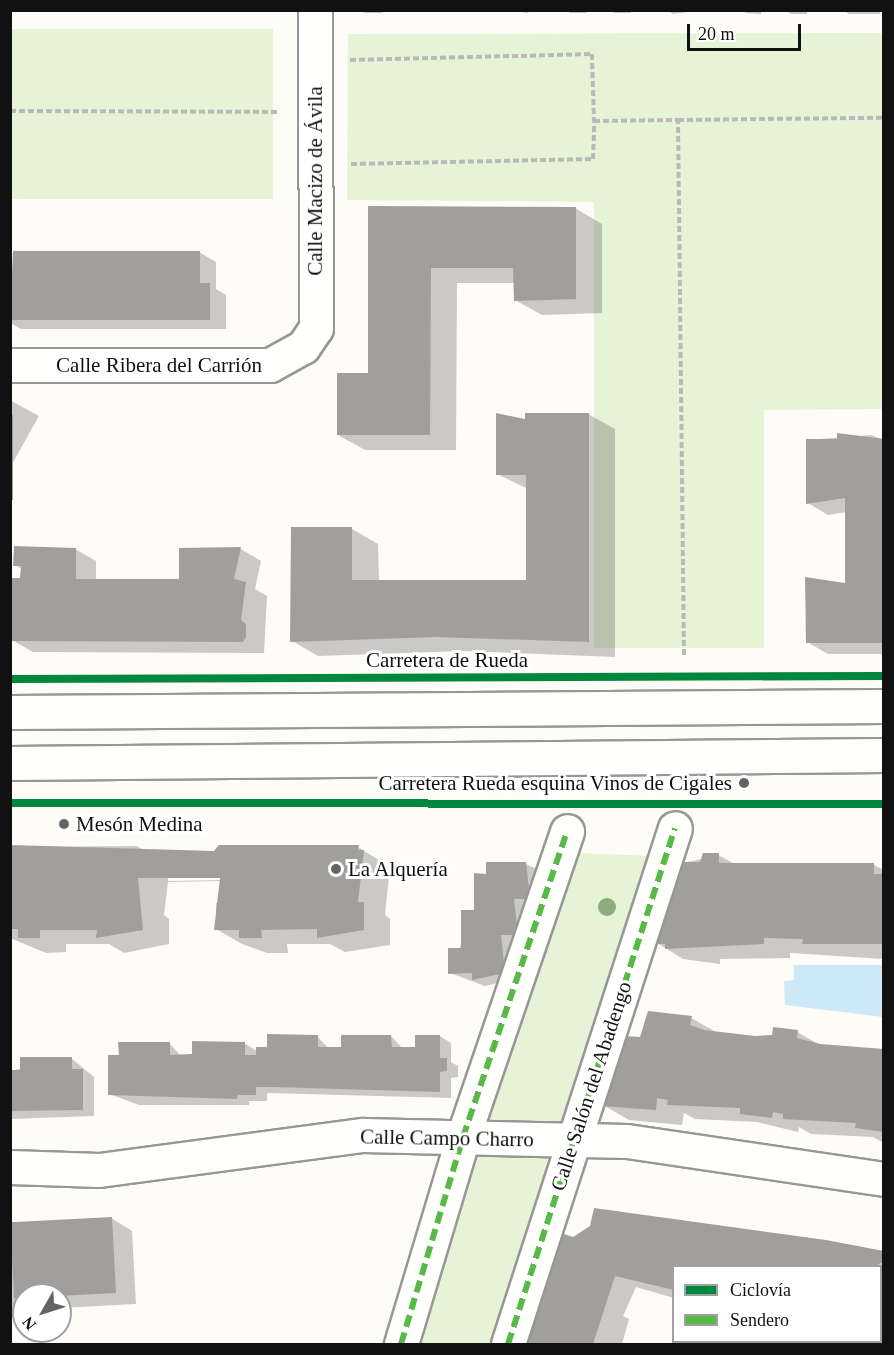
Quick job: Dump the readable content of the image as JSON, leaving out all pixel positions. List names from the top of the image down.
{
  "streets": {
    "street": [
      "Calle Macizo de Ávila",
      "Calle Ribera del Carrión",
      "Calle Salón del Abadengo",
      "Calle Campo Charro"
    ],
    "cycle path": ["Carretera de Rueda"]
  },
  "crossings": [
    ["Calle Macizo de Ávila", "Calle Ribera del Carrión"],
    ["Calle Salón del Abadengo", "Calle Campo Charro"]
  ],
  "places": ["Carretera Rueda esquina Vinos de Cigales", "Mesón Medina", "La Alquería"],
  "legend": ["Ciclovía", "Sendero"],
  "scale_bar": "20 m",
  "north": "bottom left"
}
